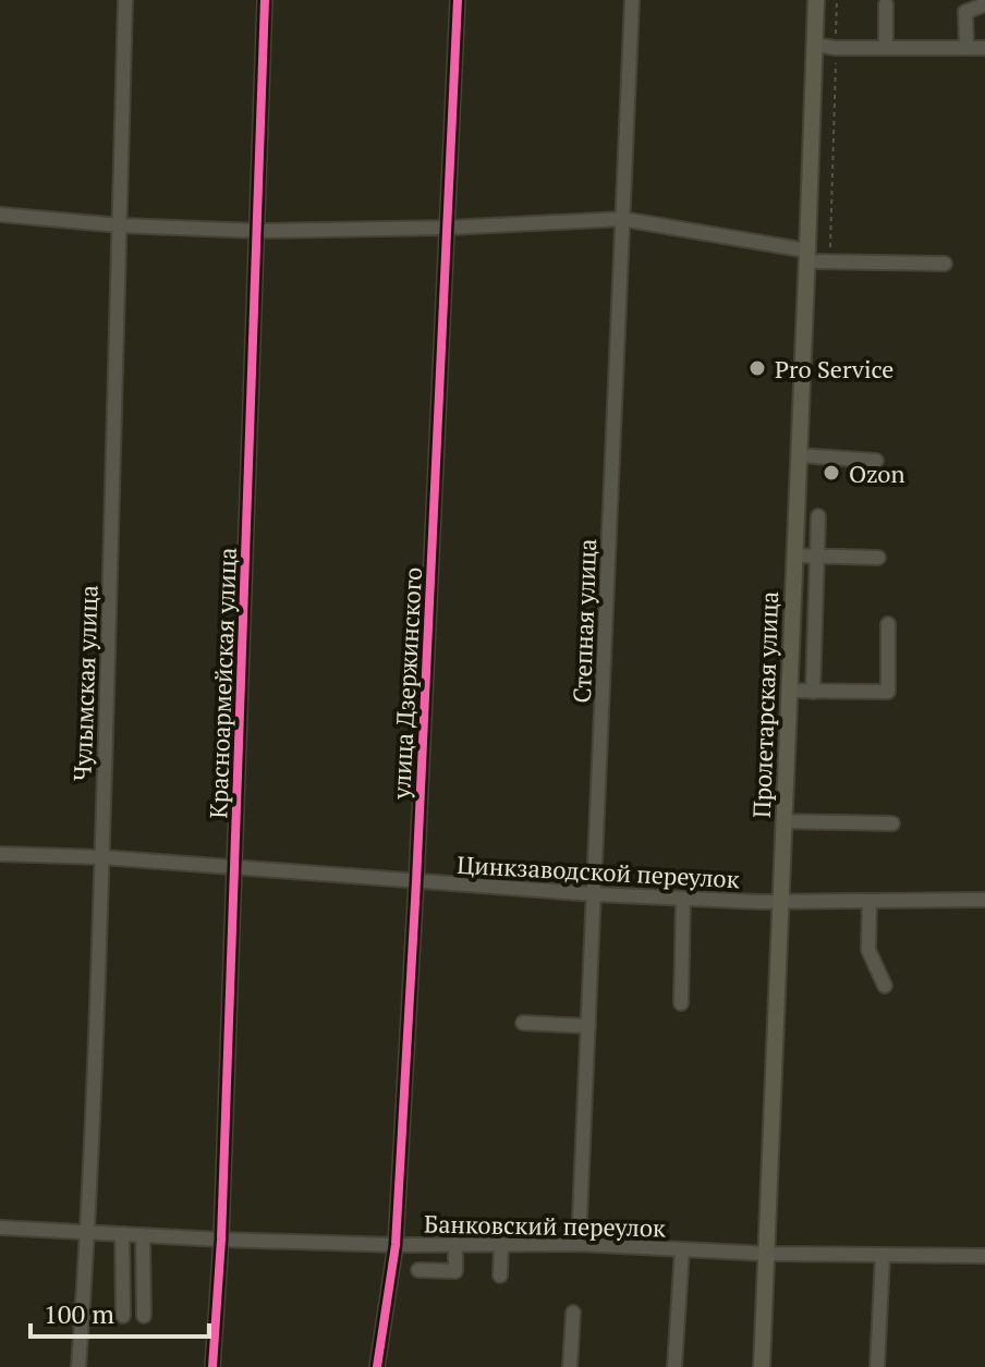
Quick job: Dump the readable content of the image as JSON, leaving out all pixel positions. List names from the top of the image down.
{
  "streets": {
    "main road": ["Пролетарская улица"],
    "street": [
      "Степная улица",
      "Чулымская улица",
      "Красноармейская улица",
      "улица Дзержинского",
      "Цинкзаводской переулок",
      "Банковский переулок"
    ]
  },
  "crossings": [
    ["Степная улица", "Цинкзаводской переулок"],
    ["Степная улица", "Банковский переулок"],
    ["Чулымская улица", "Цинкзаводской переулок"],
    ["Чулымская улица", "Банковский переулок"],
    ["Красноармейская улица", "Цинкзаводской переулок"],
    ["Красноармейская улица", "Банковский переулок"],
    ["улица Дзержинского", "Цинкзаводской переулок"],
    ["улица Дзержинского", "Банковский переулок"],
    ["Пролетарская улица", "Цинкзаводской переулок"],
    ["Пролетарская улица", "Банковский переулок"]
  ],
  "places": ["Pro Service", "Ozon"],
  "scale_bar": "100 m"
}
